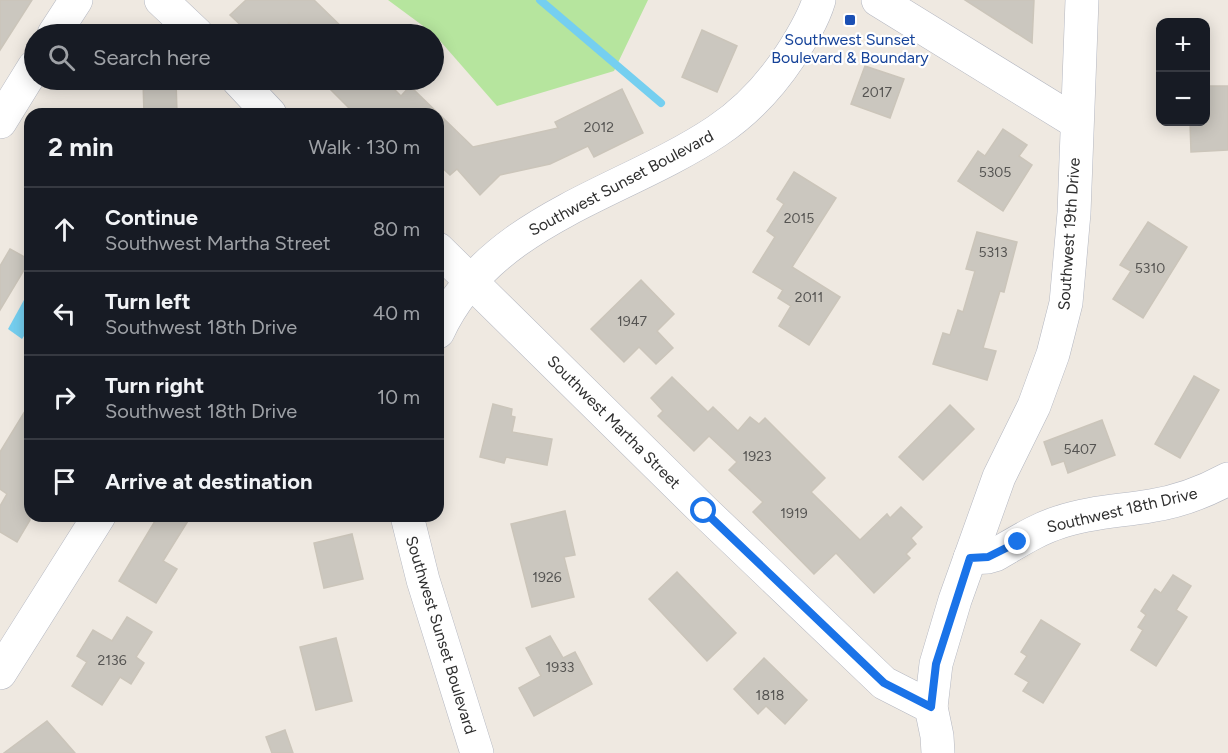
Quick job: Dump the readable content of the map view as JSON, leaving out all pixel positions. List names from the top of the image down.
{
  "streets": {
    "street": [
      "Southwest Sunset Boulevard",
      "Southwest 19th Drive",
      "Southwest Martha Street",
      "Southwest 18th Drive"
    ]
  },
  "crossings": [
    ["Southwest Sunset Boulevard", "Southwest Martha Street"],
    ["Southwest 19th Drive", "Southwest 18th Drive"]
  ],
  "places": {
    "transit": ["Southwest Sunset Boulevard & Boundary"]
  },
  "house_numbers": [
    "2017",
    "2012",
    "5305",
    "2015",
    "5313",
    "5310",
    "2011",
    "1947",
    "5407",
    "1923",
    "1919",
    "1926",
    "2136",
    "1933",
    "1818"
  ],
  "page": {
    "map_buttons": ["+", "−"],
    "search": "Search here",
    "heading": ["2 min", "Walk · 130 m"],
    "list": [
      ["Continue", "Southwest Martha Street", "80 m"],
      ["Turn left", "Southwest 18th Drive", "40 m"],
      ["Turn right", "Southwest 18th Drive", "10 m"],
      "Arrive at destination"
    ]
  }
}
